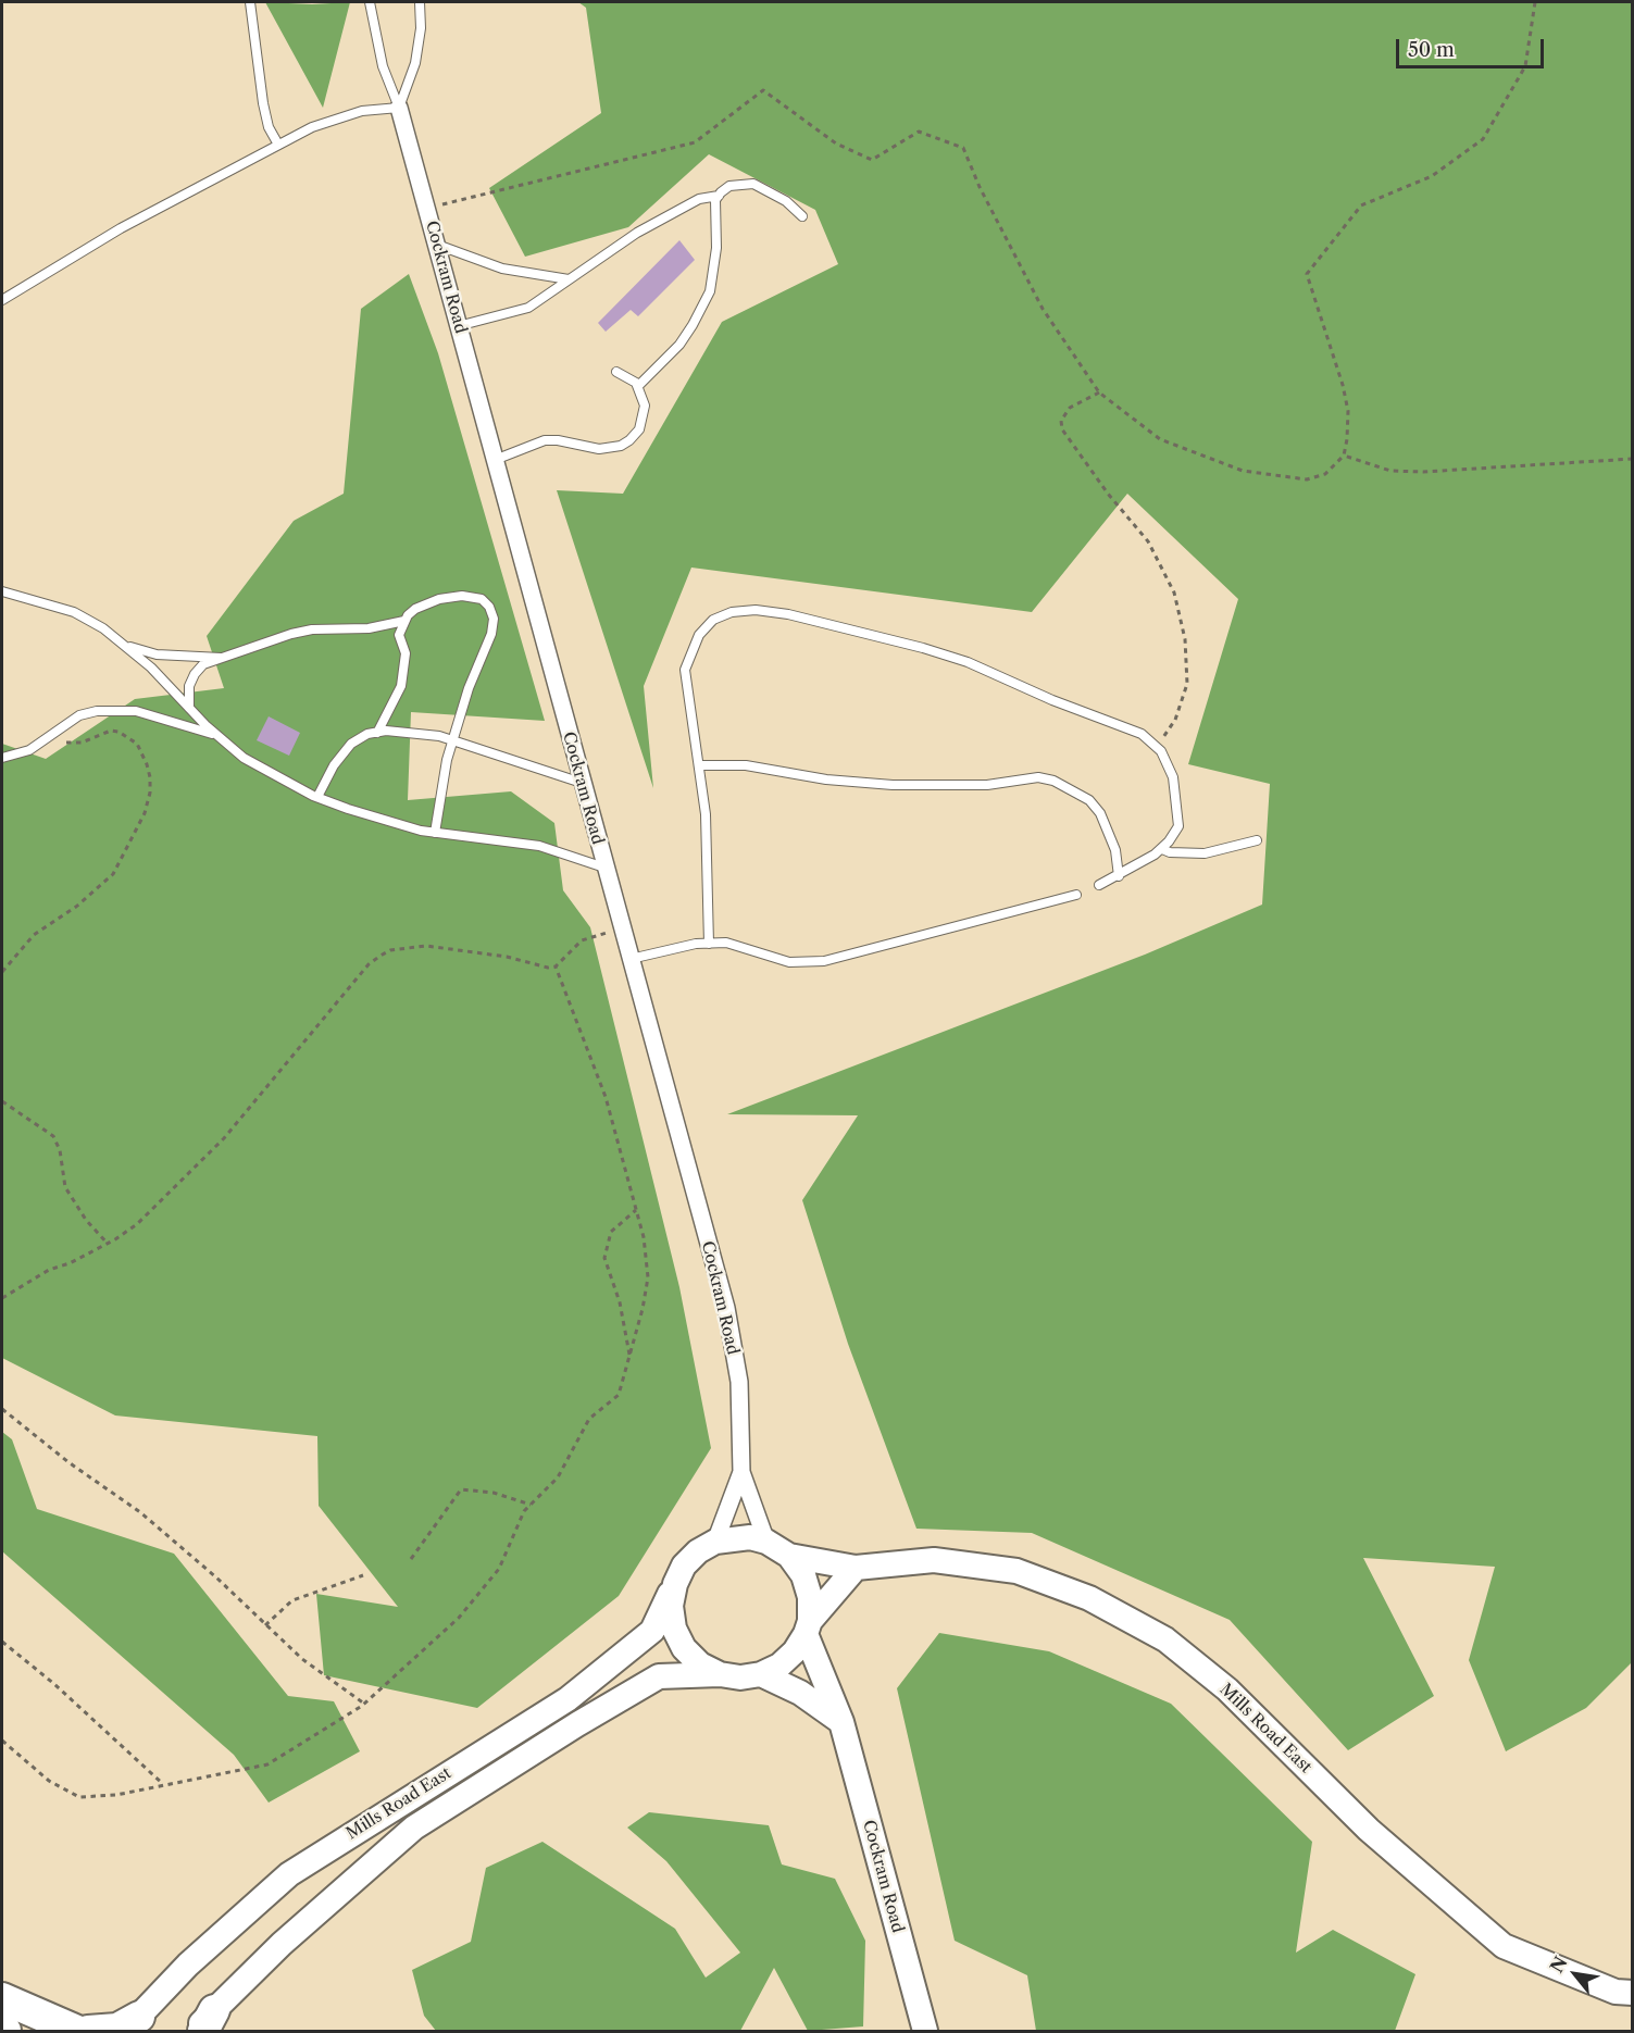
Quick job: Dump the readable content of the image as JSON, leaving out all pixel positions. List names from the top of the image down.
{
  "streets": {
    "main road": ["Cockram Road", "Mills Road East"]
  },
  "crossings": [
    ["Cockram Road", "Mills Road East"]
  ],
  "scale_bar": "50 m",
  "north": "top left"
}
